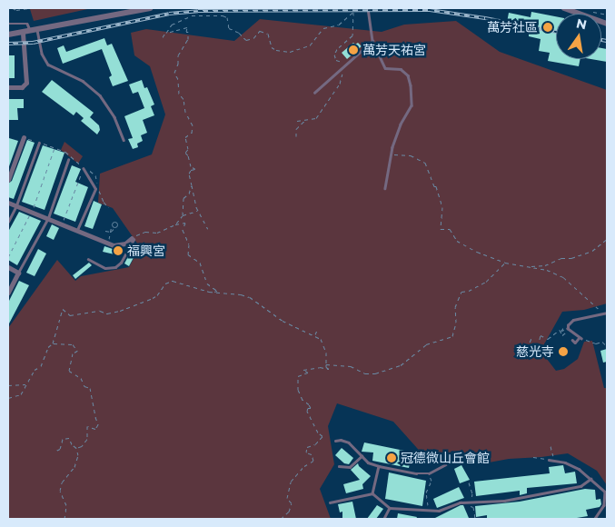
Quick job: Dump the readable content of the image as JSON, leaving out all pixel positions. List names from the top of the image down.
{
  "places": [
    "萬芳社區",
    "萬芳天祐宮",
    "福興宮",
    "慈光寺",
    "冠德微山丘會館"
  ],
  "north": "top"
}
